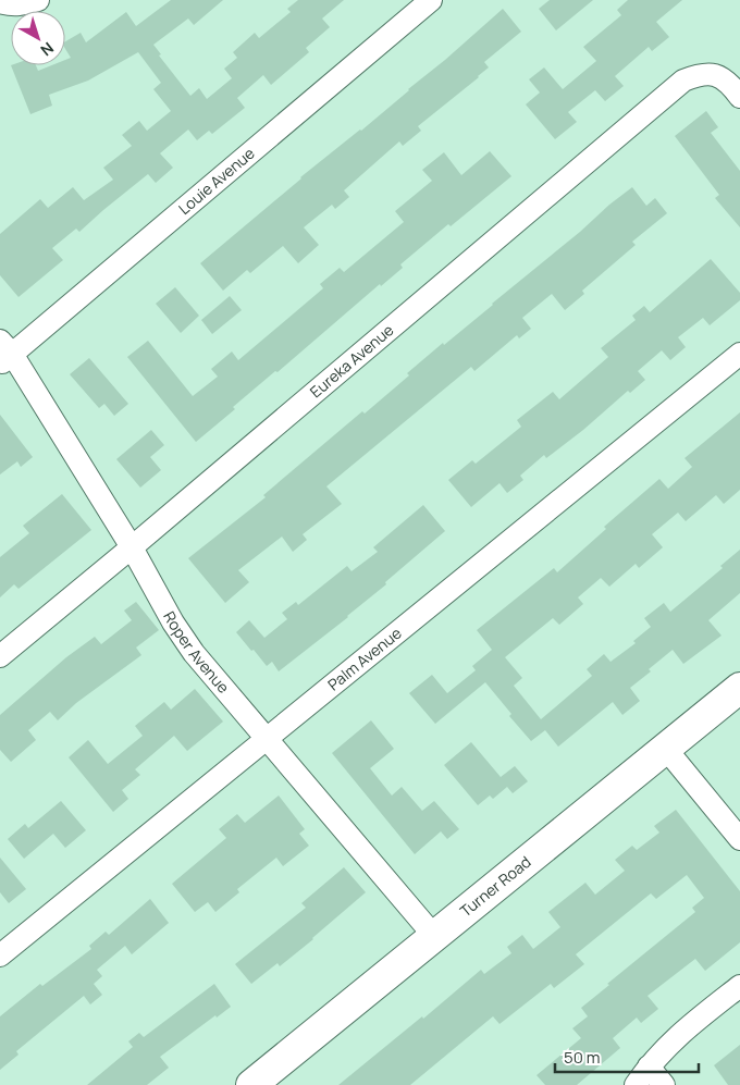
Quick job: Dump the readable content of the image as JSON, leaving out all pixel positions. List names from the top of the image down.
{
  "streets": {
    "main road": ["Turner Road"],
    "street": [
      "Louie Avenue",
      "Eureka Avenue",
      "Roper Avenue",
      "Palm Avenue"
    ]
  },
  "crossings": [
    ["Louie Avenue", "Roper Avenue"],
    ["Eureka Avenue", "Roper Avenue"],
    ["Roper Avenue", "Palm Avenue"],
    ["Roper Avenue", "Turner Road"]
  ],
  "scale_bar": "50 m",
  "north": "bottom right"
}
